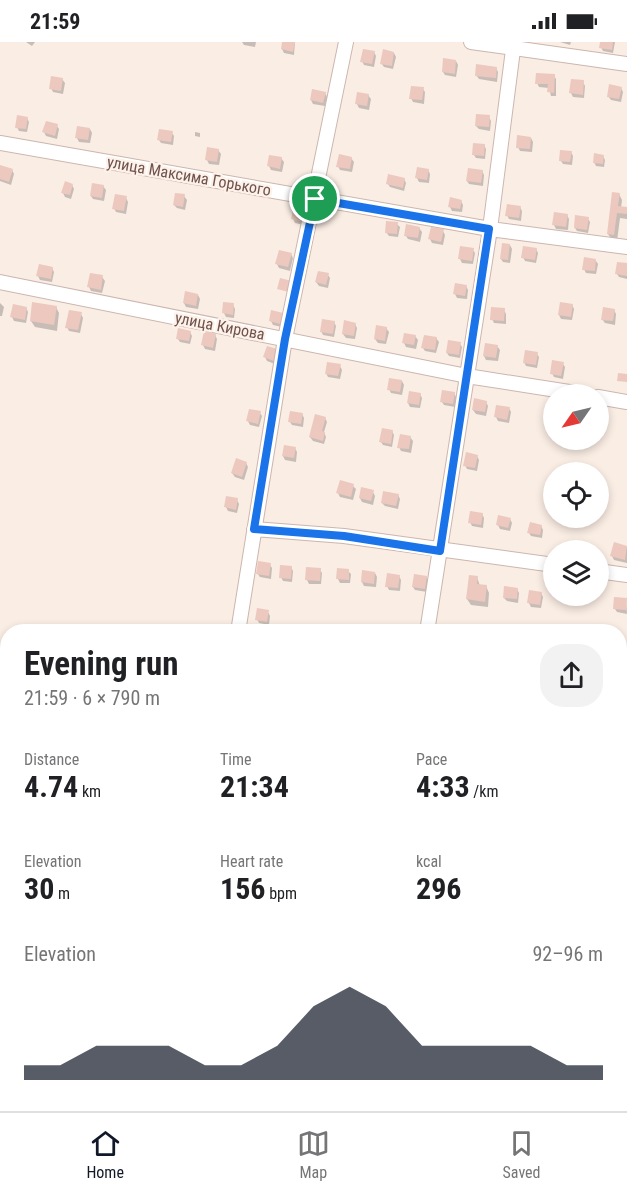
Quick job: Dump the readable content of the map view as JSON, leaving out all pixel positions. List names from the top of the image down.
{
  "streets": {
    "street": ["улица Максима Горького", "улица Кирова"]
  },
  "north": "bottom left",
  "page": {
    "status": "21:59",
    "heading": ["Evening run", "21:59 · 6 × 790 m"],
    "stats": [
      ["Distance", "4.74 km"],
      ["Time", "21:34"],
      ["Pace", "4:33 /km"],
      ["Elevation", "30 m"],
      ["Heart rate", "156 bpm"],
      ["kcal", "296"]
    ],
    "chart": ["Elevation", "92–96 m"],
    "tabs": ["Home", "Map", "Saved"]
  }
}
